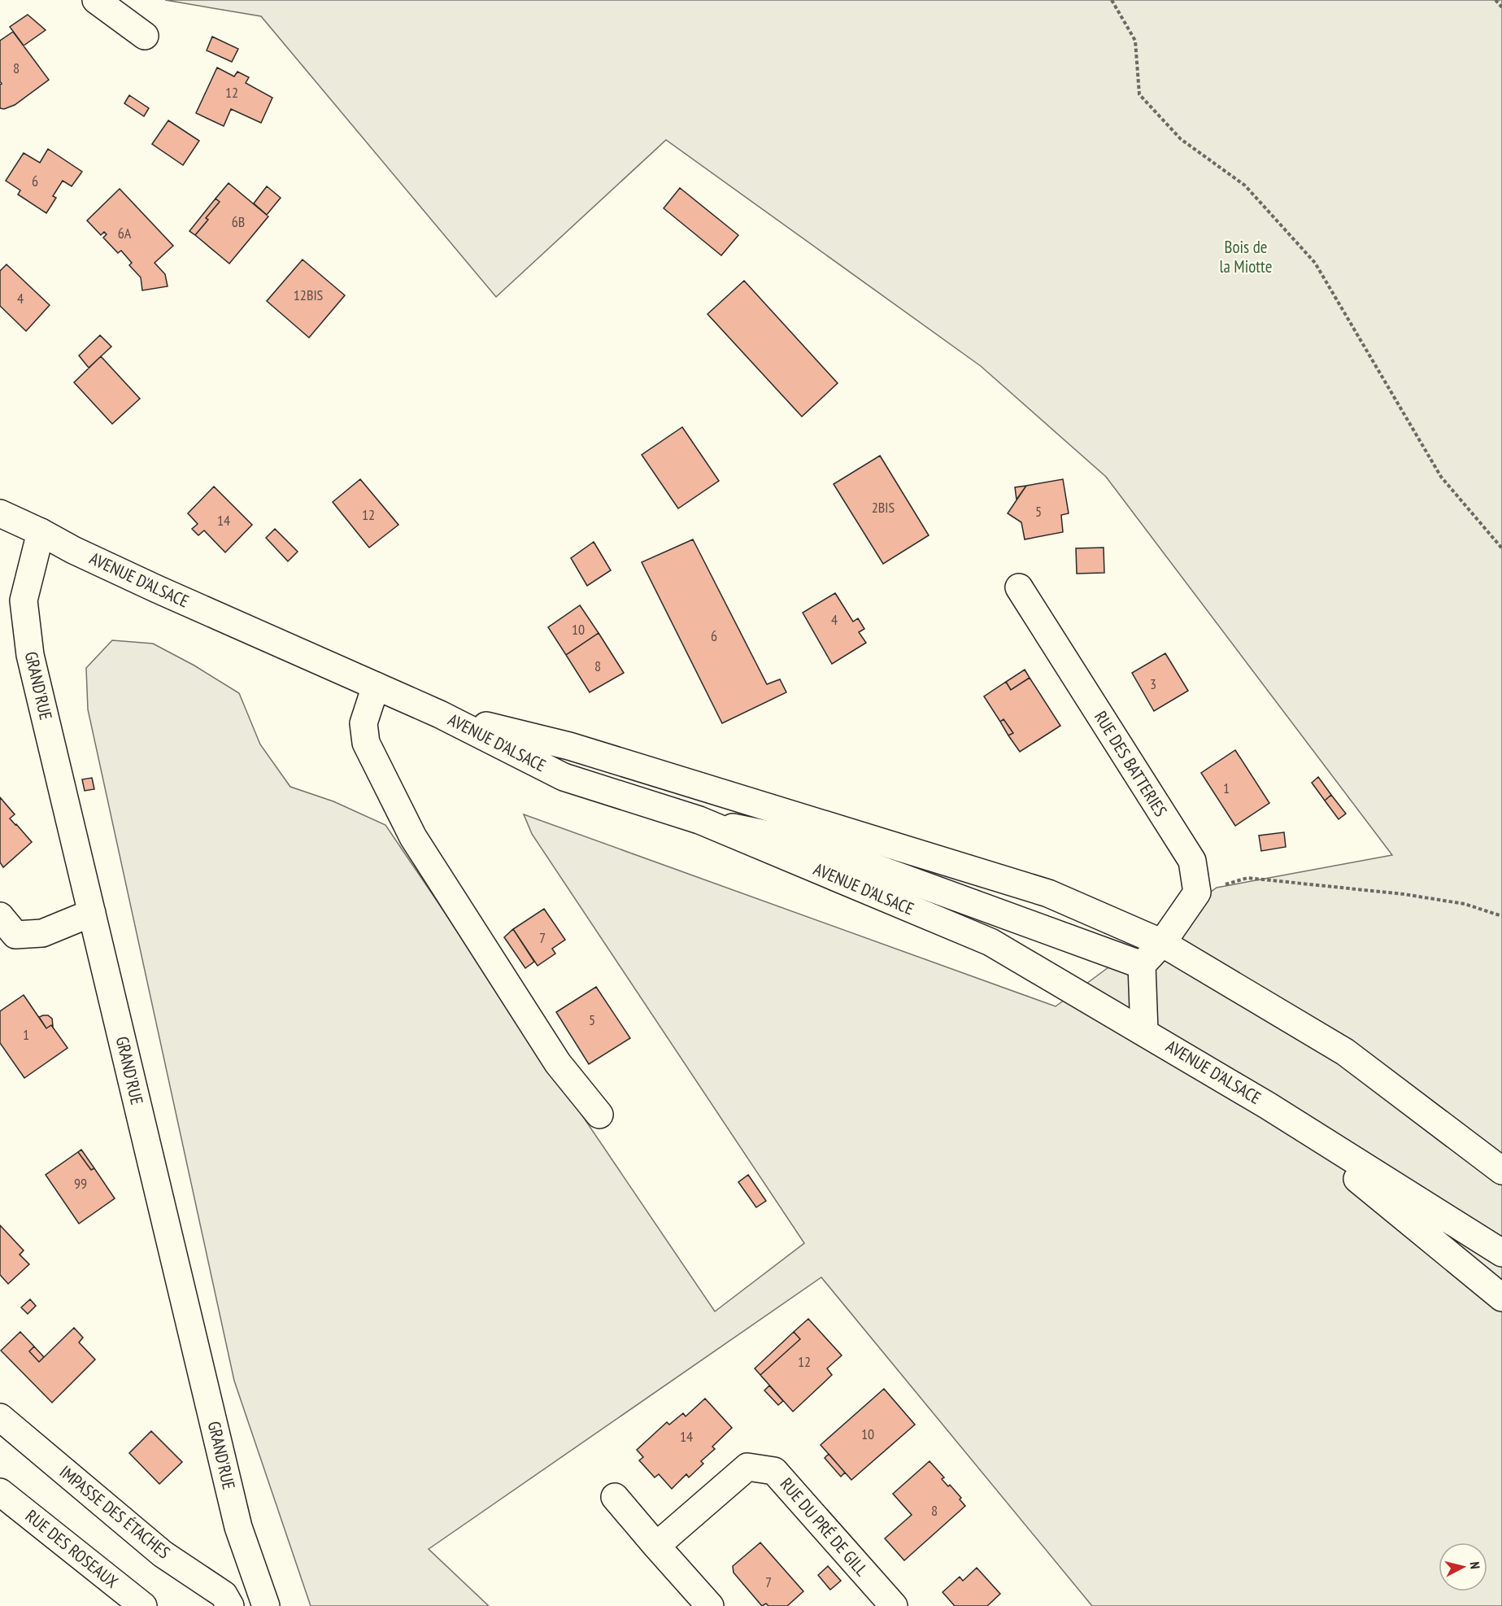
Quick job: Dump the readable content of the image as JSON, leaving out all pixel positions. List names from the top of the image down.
{
  "streets": {
    "main road": [
      "AVENUE D'ALSACE",
      "GRAND'RUE",
      "RUE DES BATTERIES",
      "IMPASSE DES ÉTACHES",
      "RUE DU PRÉ DE GILL",
      "RUE DES ROSEAUX"
    ]
  },
  "crossings": [
    ["AVENUE D'ALSACE", "GRAND'RUE"]
  ],
  "parks": ["Bois de la Miotte"],
  "house_numbers": [
    "8",
    "12",
    "6",
    "6B",
    "6A",
    "12BIS",
    "4",
    "2BIS",
    "5",
    "12",
    "14",
    "4",
    "10",
    "6",
    "8",
    "3",
    "1",
    "7",
    "5",
    "1",
    "99",
    "12",
    "10",
    "14",
    "8",
    "7"
  ],
  "north": "right"
}
